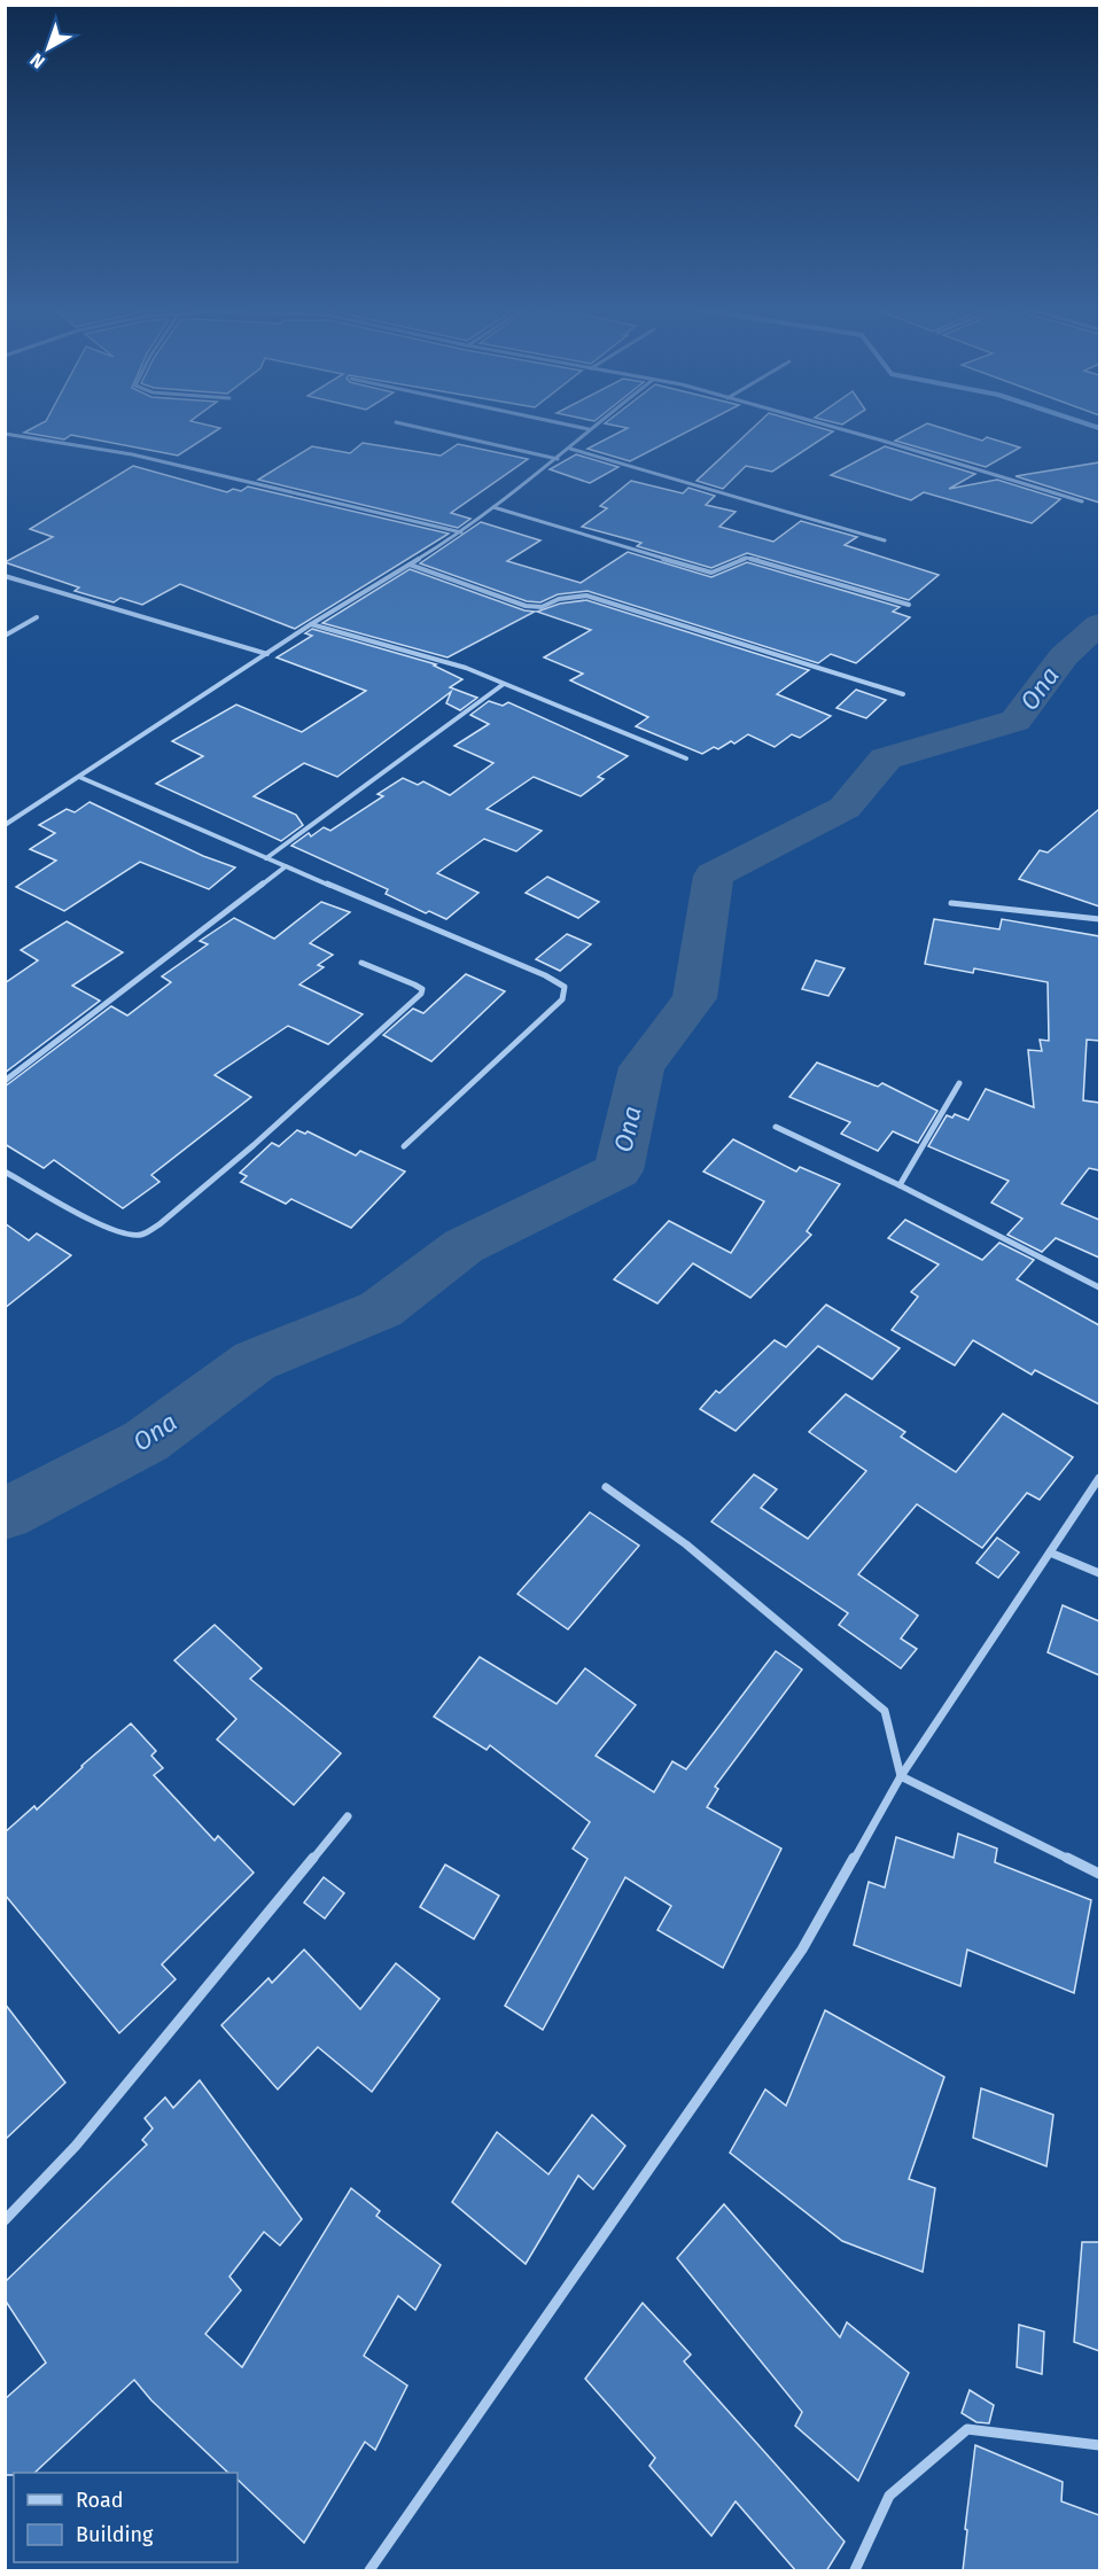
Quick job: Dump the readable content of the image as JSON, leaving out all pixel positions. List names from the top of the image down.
{
  "water": ["Ona"],
  "legend": ["Road", "Building"],
  "north": "bottom left"
}
